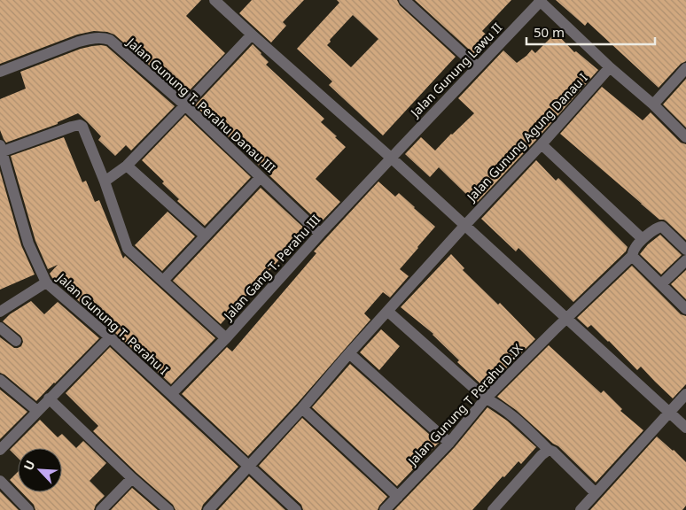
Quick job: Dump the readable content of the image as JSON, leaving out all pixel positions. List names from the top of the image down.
{
  "streets": {
    "street": [
      "Jalan Gunung Lawu II",
      "Jalan Gunung T. Perahu Danau III",
      "Jalan Gunung Agung Danau I",
      "Jalan Gang T. Perahu III",
      "Jalan Gunung T. Perahu I",
      "Jalan Gunung T Perahu D.IX"
    ]
  },
  "crossings": [
    ["Jalan Gunung Lawu II", "Jalan Gang T. Perahu III"],
    ["Jalan Gunung T. Perahu Danau III", "Jalan Gang T. Perahu III"],
    ["Jalan Gang T. Perahu III", "Jalan Gunung T. Perahu I"]
  ],
  "scale_bar": "50 m",
  "north": "top left"
}
